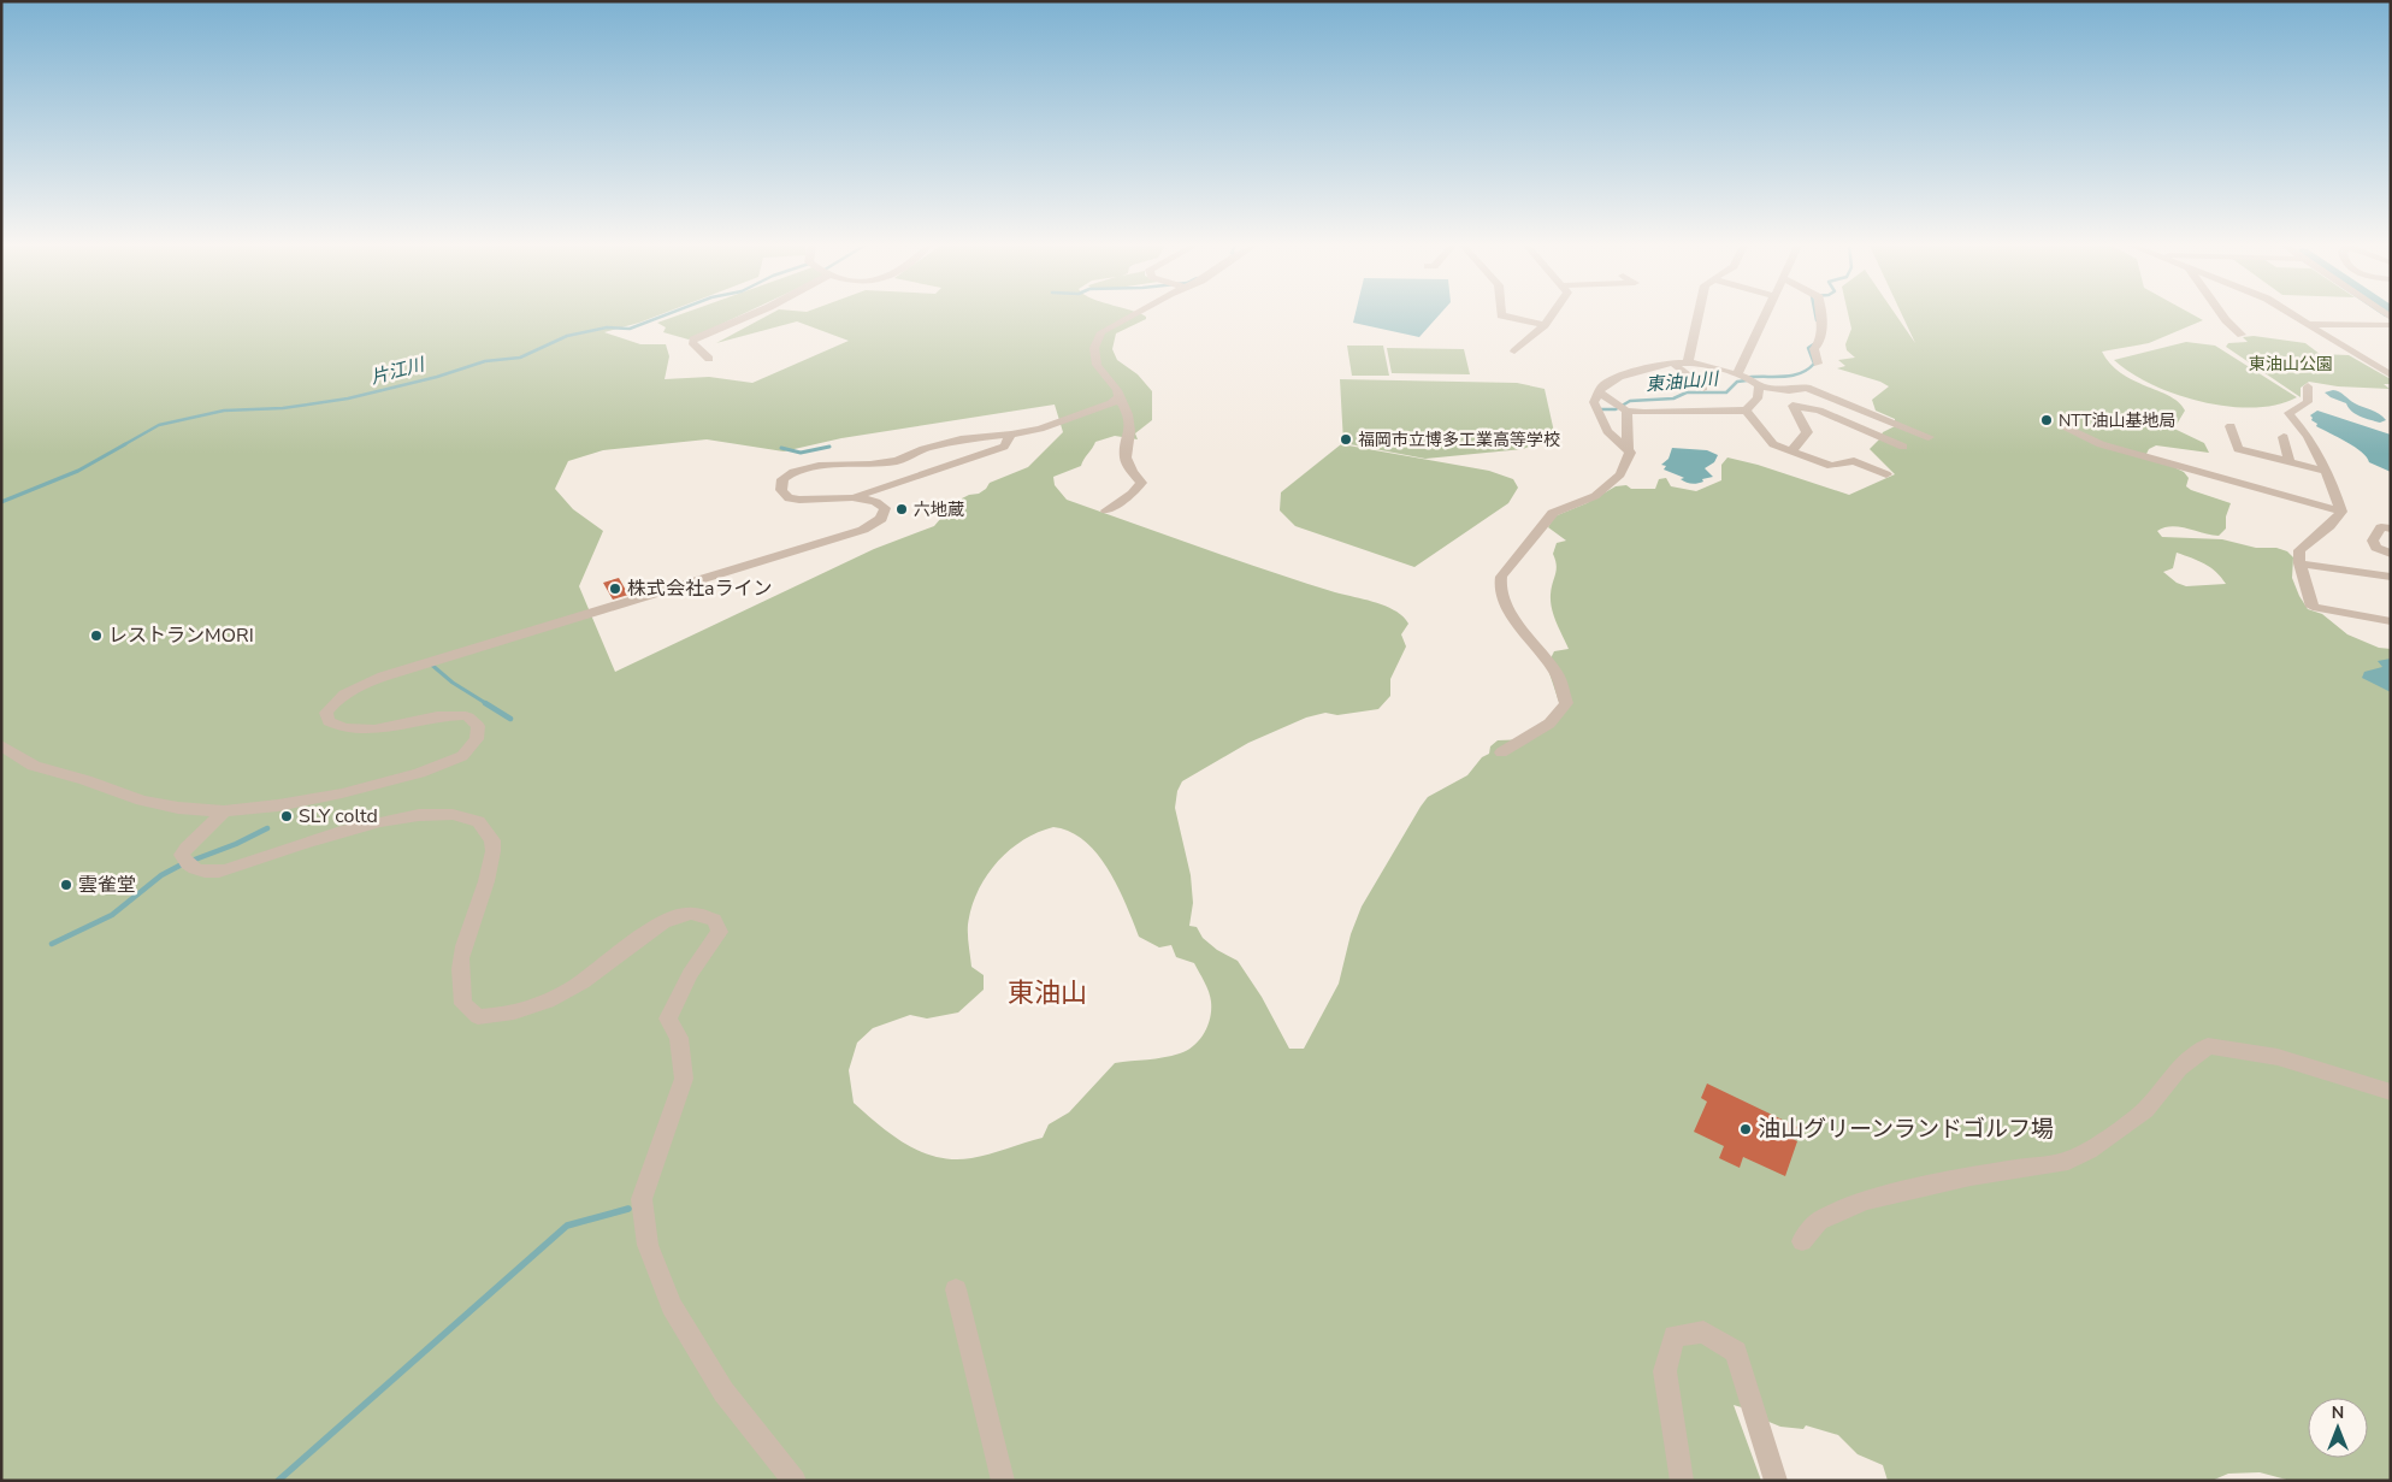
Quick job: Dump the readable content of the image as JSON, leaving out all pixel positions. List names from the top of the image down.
{
  "districts": ["東油山"],
  "water": ["片江川", "東油山川"],
  "parks": ["東油山公園"],
  "places": [
    "NTT油山基地局",
    "福岡市立博多工業高等学校",
    "六地蔵",
    "株式会社aライン",
    "レストランMORI",
    "SLY coltd",
    "雲雀堂",
    "油山グリーンランドゴルフ場"
  ],
  "north": "top"
}
